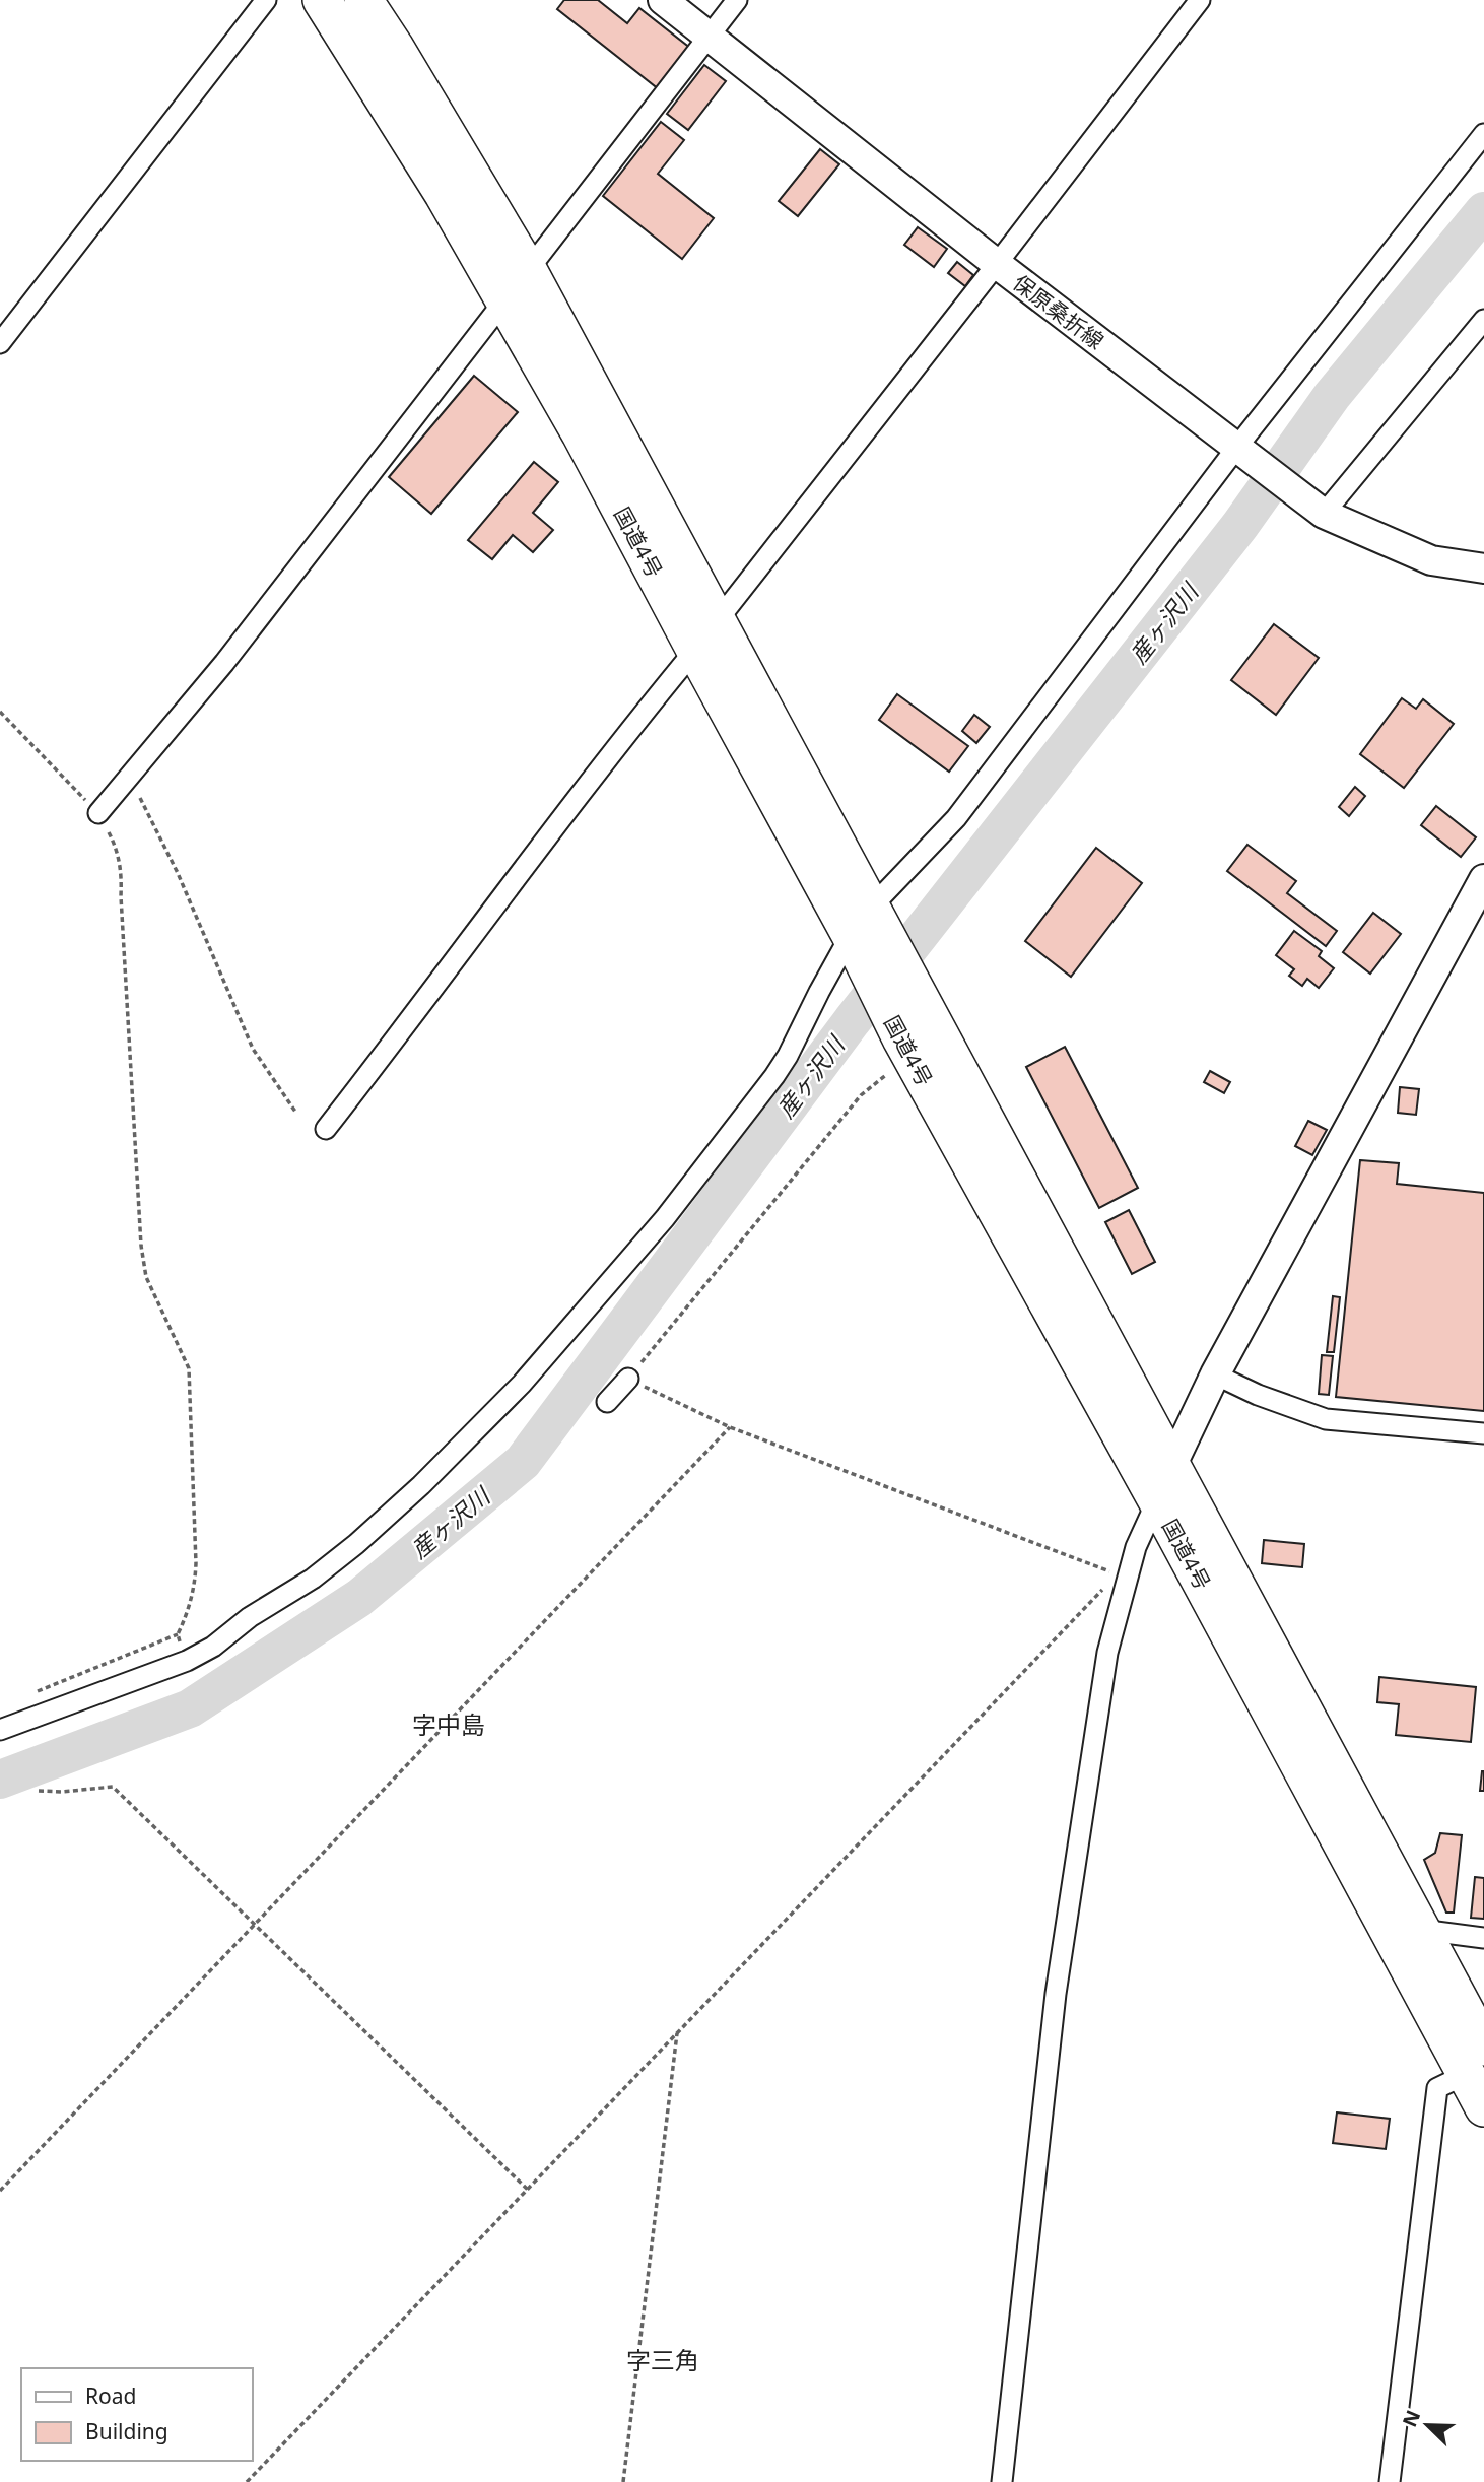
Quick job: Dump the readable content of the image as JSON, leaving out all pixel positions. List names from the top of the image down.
{
  "streets": {
    "highway": ["国道4号"],
    "main road": ["保原桑折線"]
  },
  "districts": ["字中島", "字三角"],
  "water": ["産ヶ沢川"],
  "legend": ["Road", "Building"],
  "north": "top left"
}
